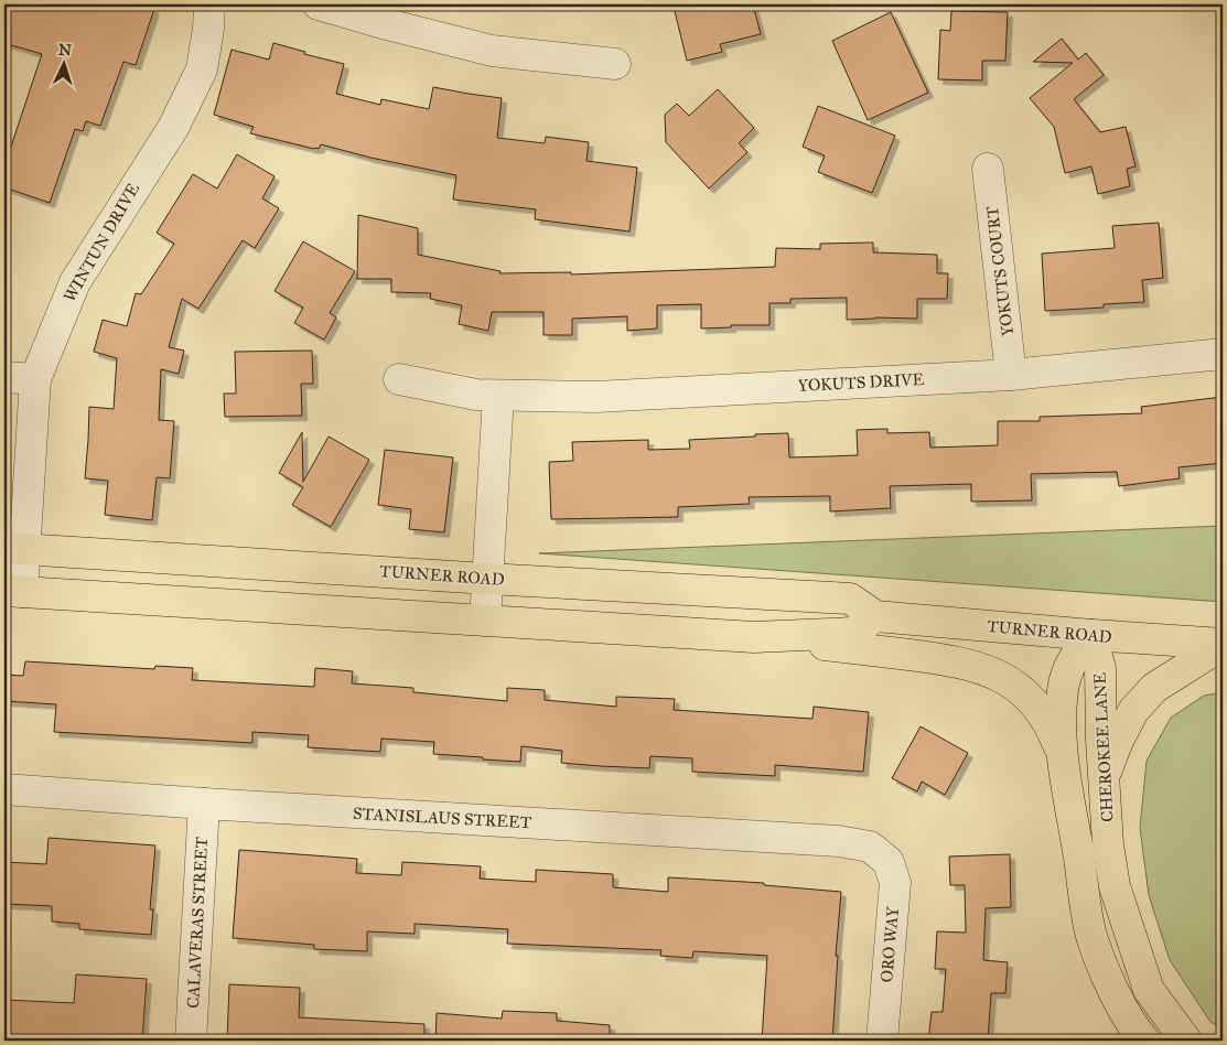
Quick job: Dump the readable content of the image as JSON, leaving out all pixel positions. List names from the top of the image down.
{
  "streets": {
    "main road": ["TURNER ROAD", "CHEROKEE LANE"],
    "street": [
      "WINTUN DRIVE",
      "YOKUTS COURT",
      "YOKUTS DRIVE",
      "STANISLAUS STREET",
      "CALAVERAS STREET",
      "ORO WAY"
    ]
  },
  "crossings": [
    ["WINTUN DRIVE", "TURNER ROAD"],
    ["YOKUTS COURT", "YOKUTS DRIVE"],
    ["TURNER ROAD", "CHEROKEE LANE"],
    ["STANISLAUS STREET", "CALAVERAS STREET"],
    ["STANISLAUS STREET", "ORO WAY"]
  ],
  "north": "top"
}
